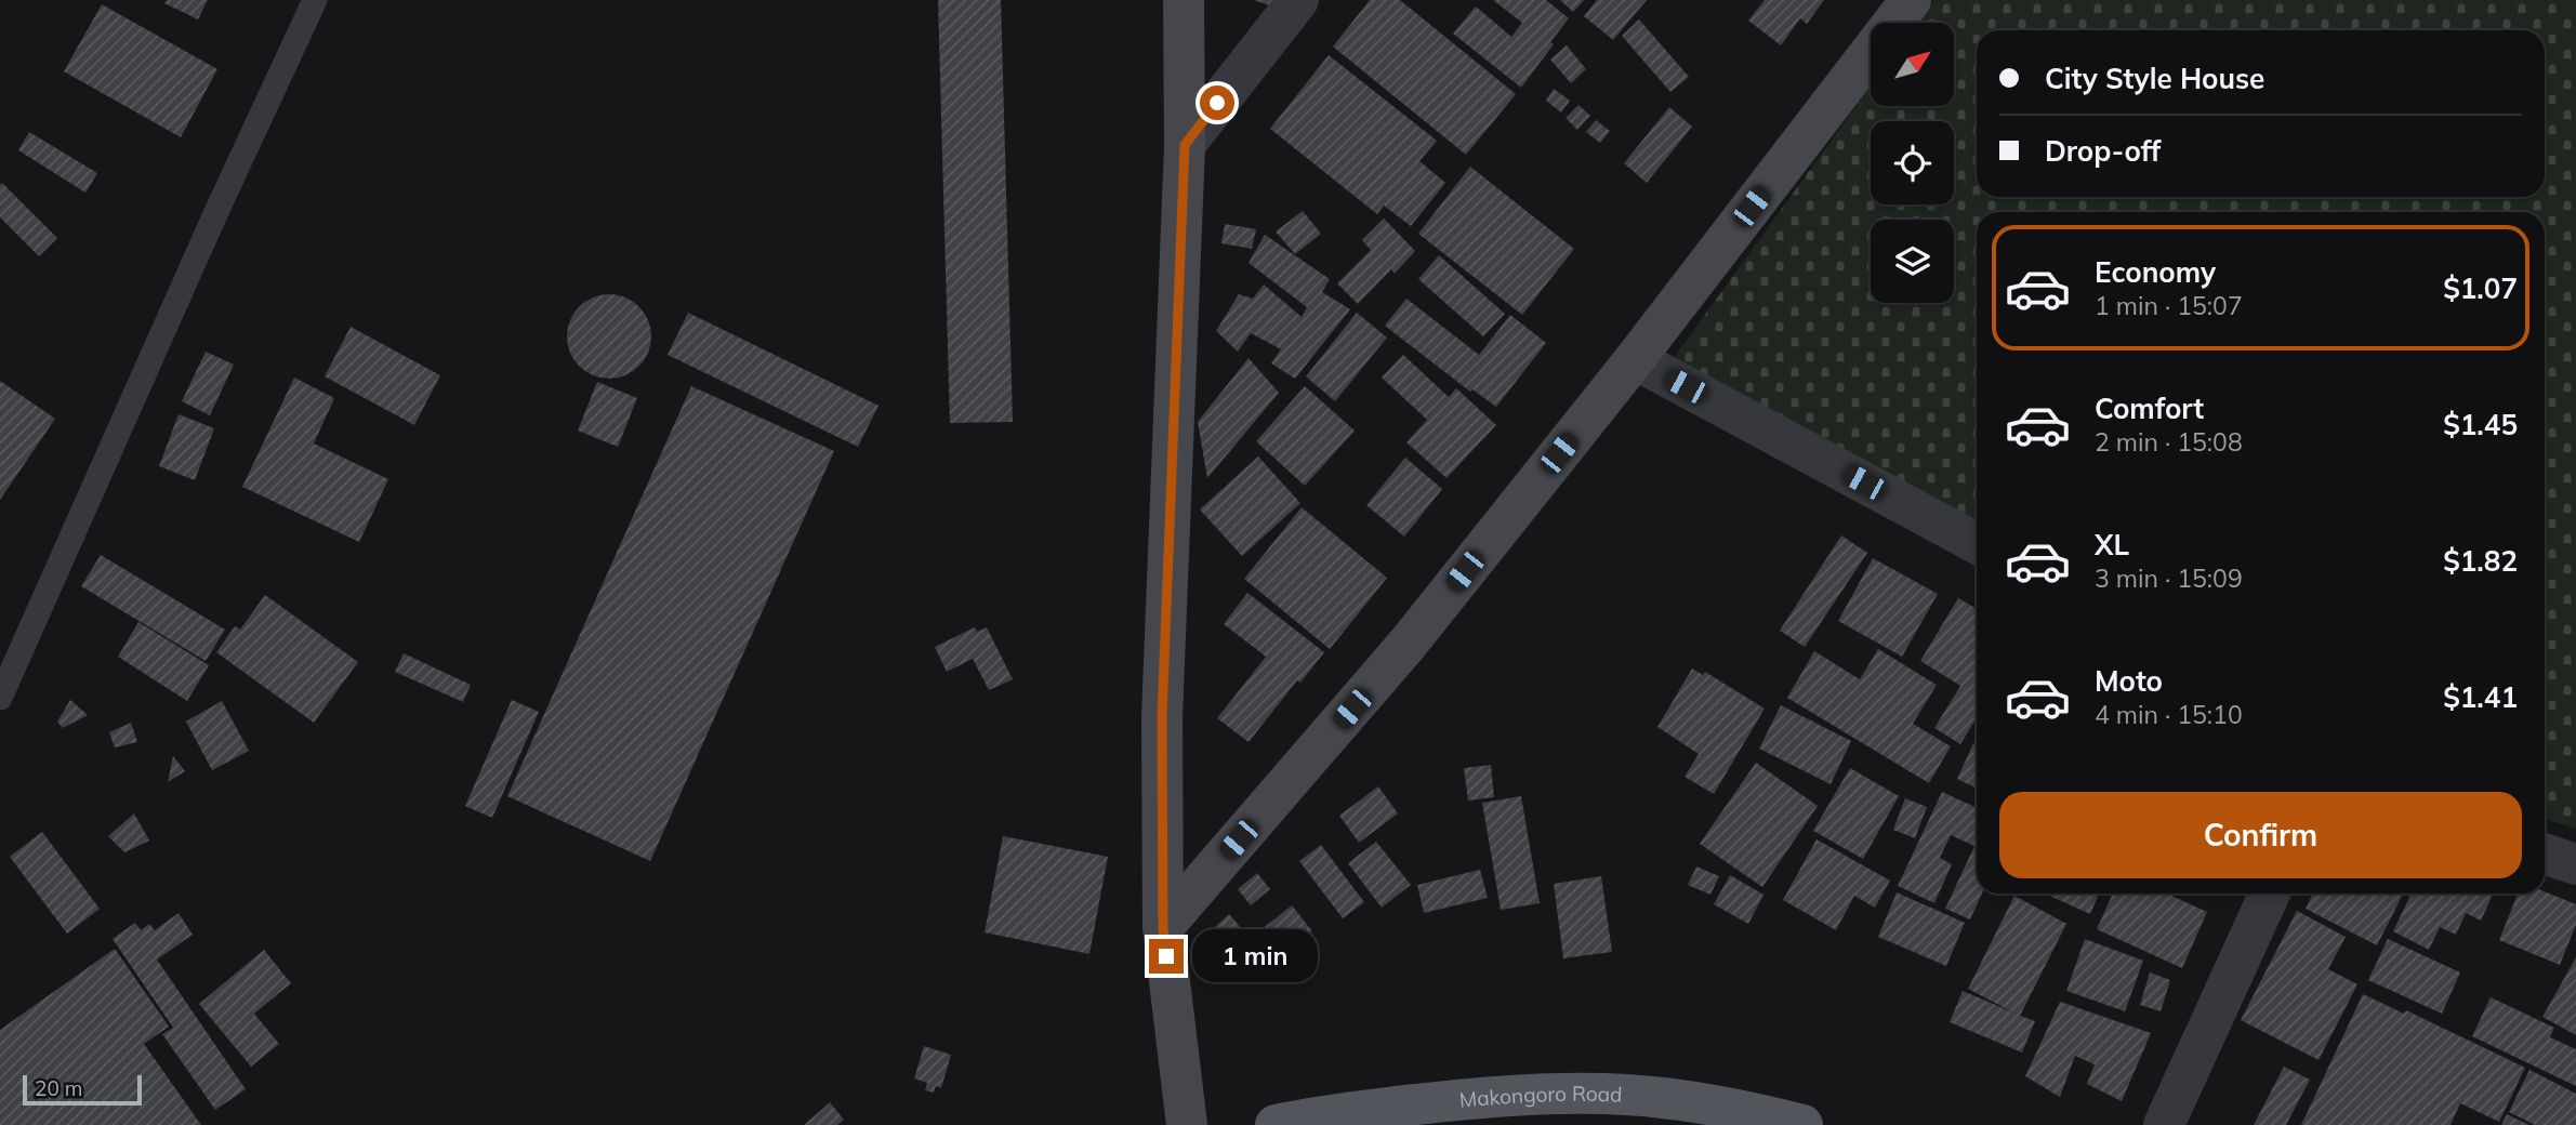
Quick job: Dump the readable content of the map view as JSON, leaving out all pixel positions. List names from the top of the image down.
{
  "streets": {
    "main road": ["Makongoro Road"]
  },
  "scale_bar": "20 m",
  "north": "top right",
  "page": {
    "banner": ["City Style House", "Drop-off"],
    "list": [
      {
        "name": "Economy",
        "note": "1 min · 15:07",
        "value": "$1.07"
      },
      {
        "name": "Comfort",
        "note": "2 min · 15:08",
        "value": "$1.45"
      },
      {
        "name": "XL",
        "note": "3 min · 15:09",
        "value": "$1.82"
      },
      {
        "name": "Moto",
        "note": "4 min · 15:10",
        "value": "$1.41"
      }
    ],
    "buttons": "Confirm",
    "bubble": "1 min",
    "scale": "20 m"
  }
}
